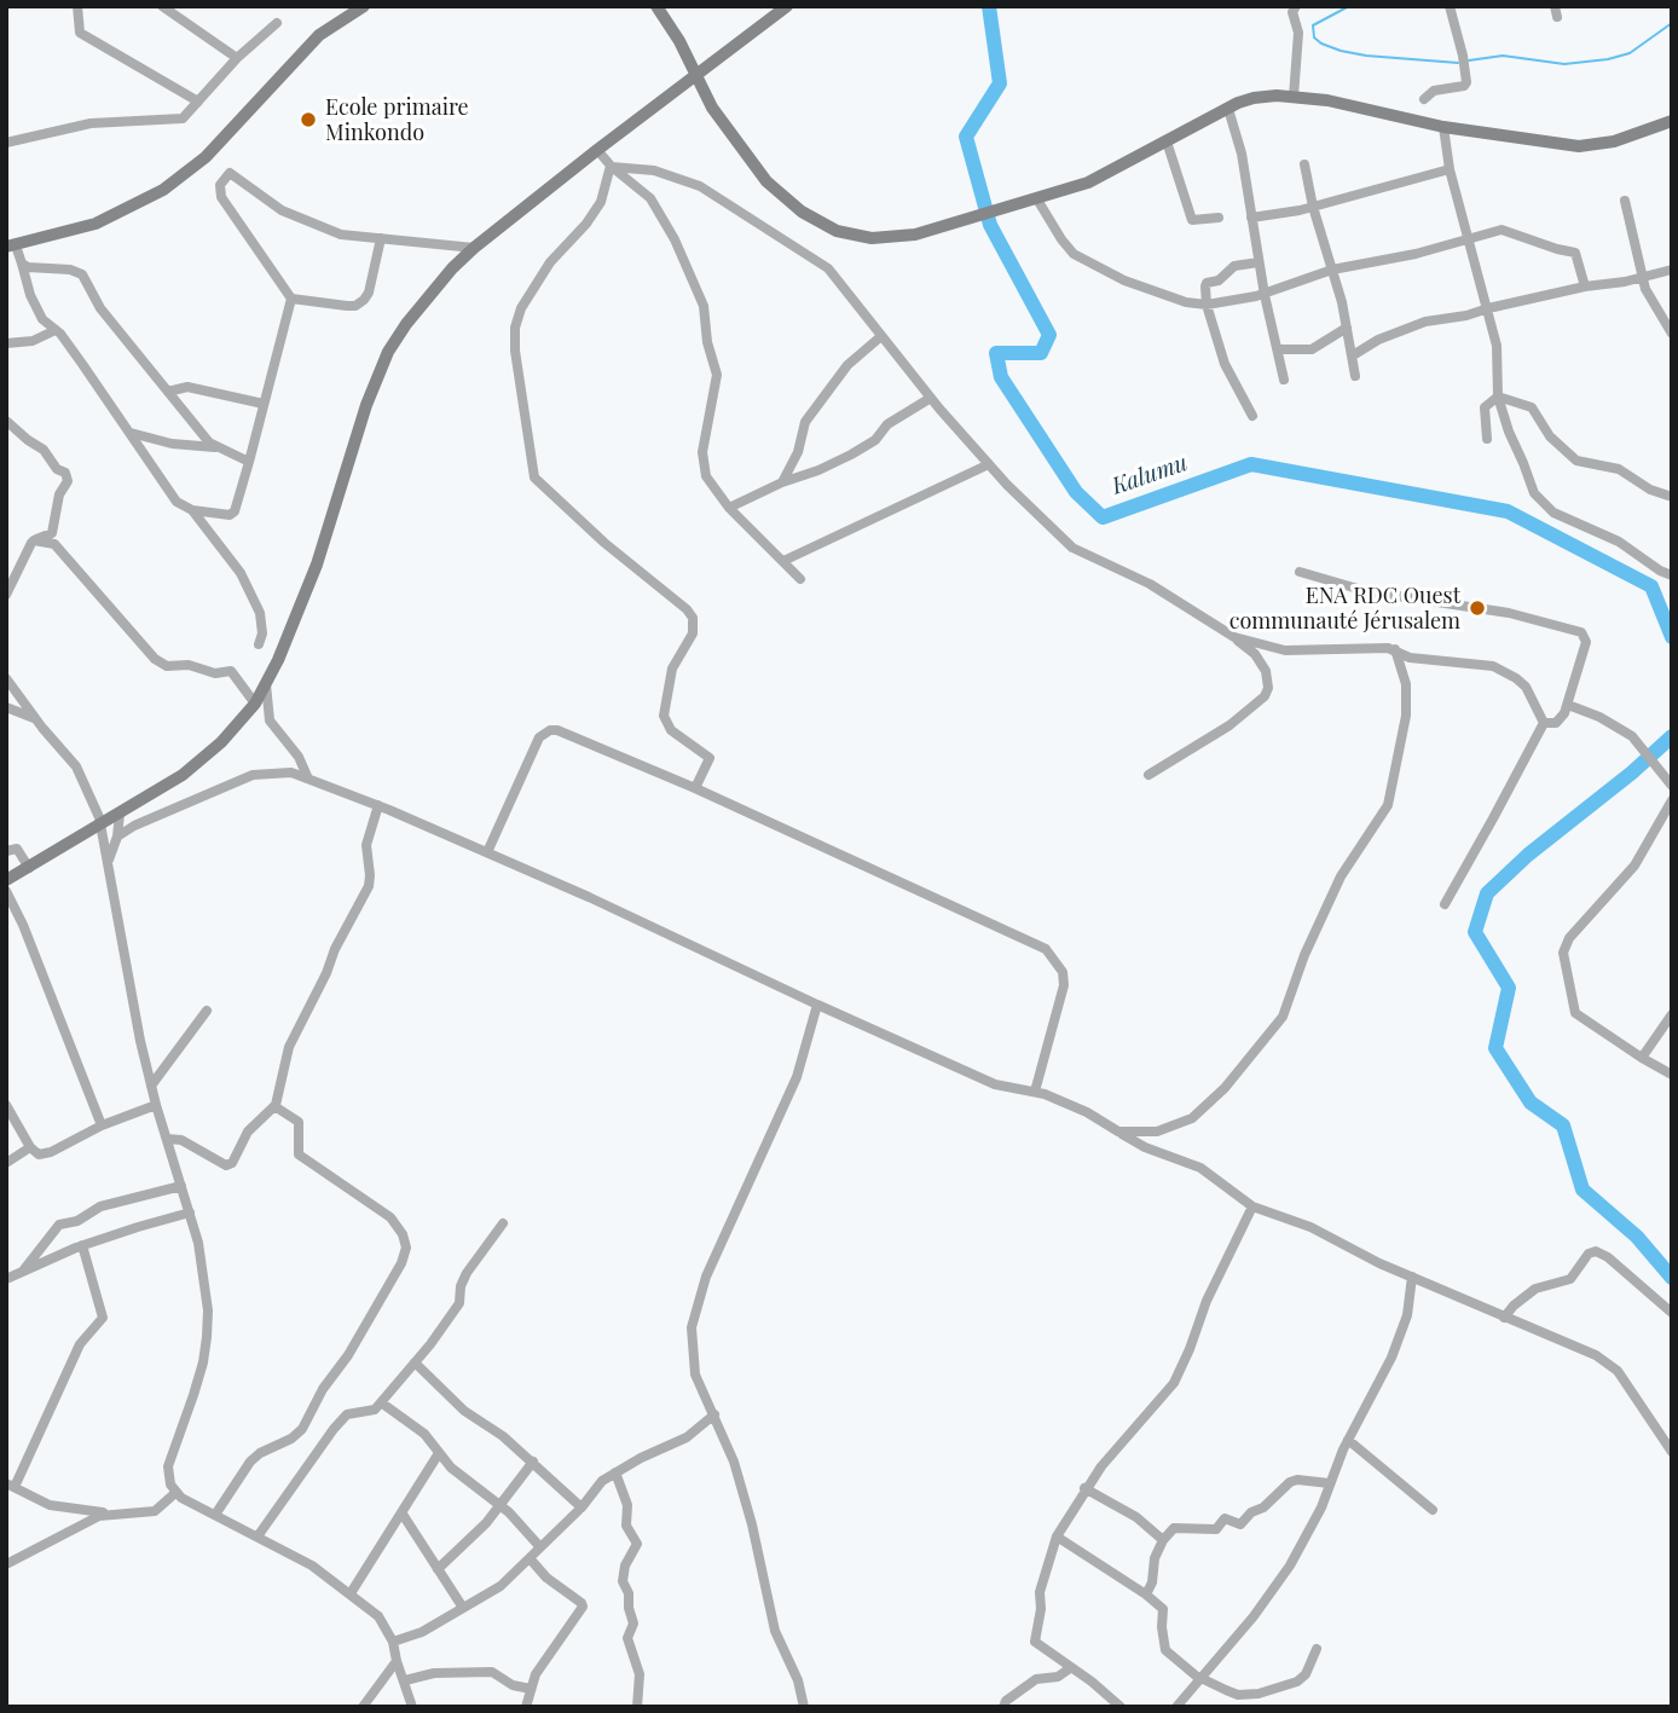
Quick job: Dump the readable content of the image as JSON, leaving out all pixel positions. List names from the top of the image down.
{
  "water": ["Kalumu"],
  "places": ["Ecole primaire Minkondo", "ENA RDC Ouest communauté Jérusalem"]
}
